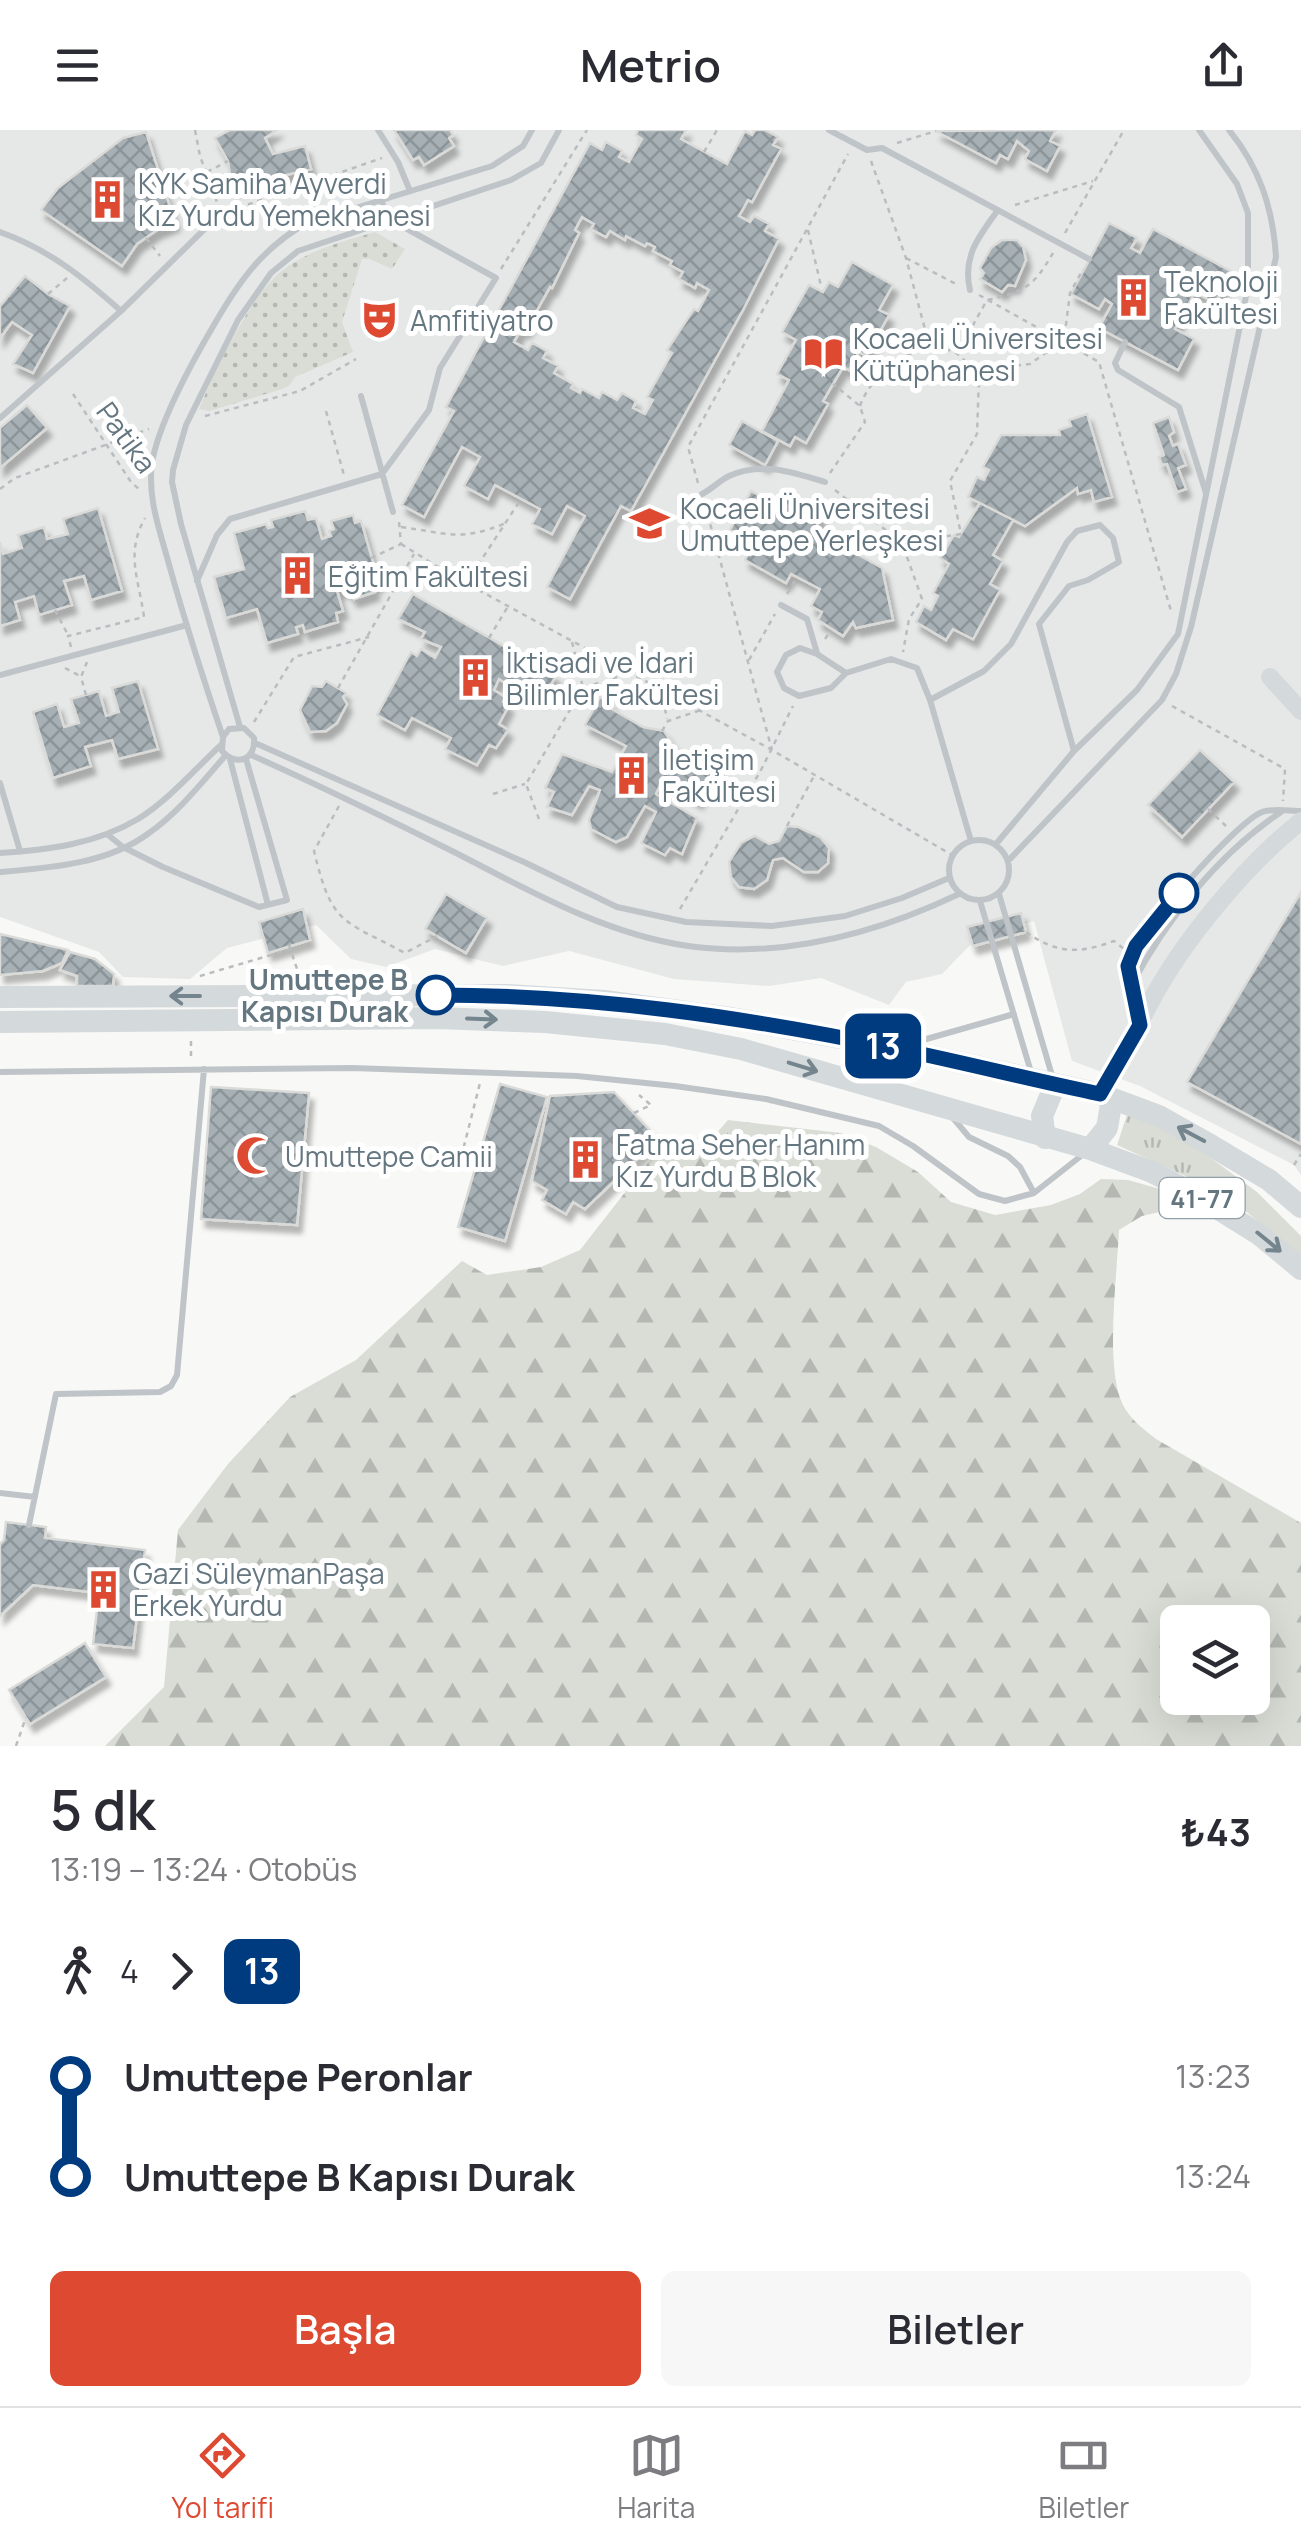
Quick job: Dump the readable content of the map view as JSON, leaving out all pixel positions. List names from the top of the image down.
{
  "streets": {
    "highway": ["41-77"],
    "path": ["Patika"]
  },
  "places": {
    "building": [
      "KYK Samiha Ayverdi Kız Yurdu Yemekhanesi",
      "Teknoloji Fakültesi",
      "Eğitim Fakültesi",
      "İktisadi ve İdari Bilimler Fakültesi",
      "İletişim Fakültesi",
      "Fatma Seher Hanım Kız Yurdu B Blok",
      "Gazi SüleymanPaşa Erkek Yurdu"
    ],
    "theatre": ["Amfitiyatro"],
    "library": ["Kocaeli Üniversitesi Kütüphanesi"],
    "school or university": ["Kocaeli Üniversitesi Umuttepe Yerleşkesi"],
    "other": ["Umuttepe B Kapısı Durak"],
    "mosque": ["Umuttepe Camii"]
  },
  "lines": ["bus line 13"],
  "page": {
    "header": "Metrio",
    "on_map": "13",
    "heading": ["5 dk", "13:19 – 13:24 · Otobüs", "₺43"],
    "legs": ["4", "13"],
    "list": [
      {
        "name": "Umuttepe Peronlar",
        "value": "13:23"
      },
      {
        "name": "Umuttepe B Kapısı Durak",
        "value": "13:24"
      }
    ],
    "buttons": ["Başla", "Biletler"],
    "tabs": ["Yol tarifi", "Harita", "Biletler"]
  }
}
